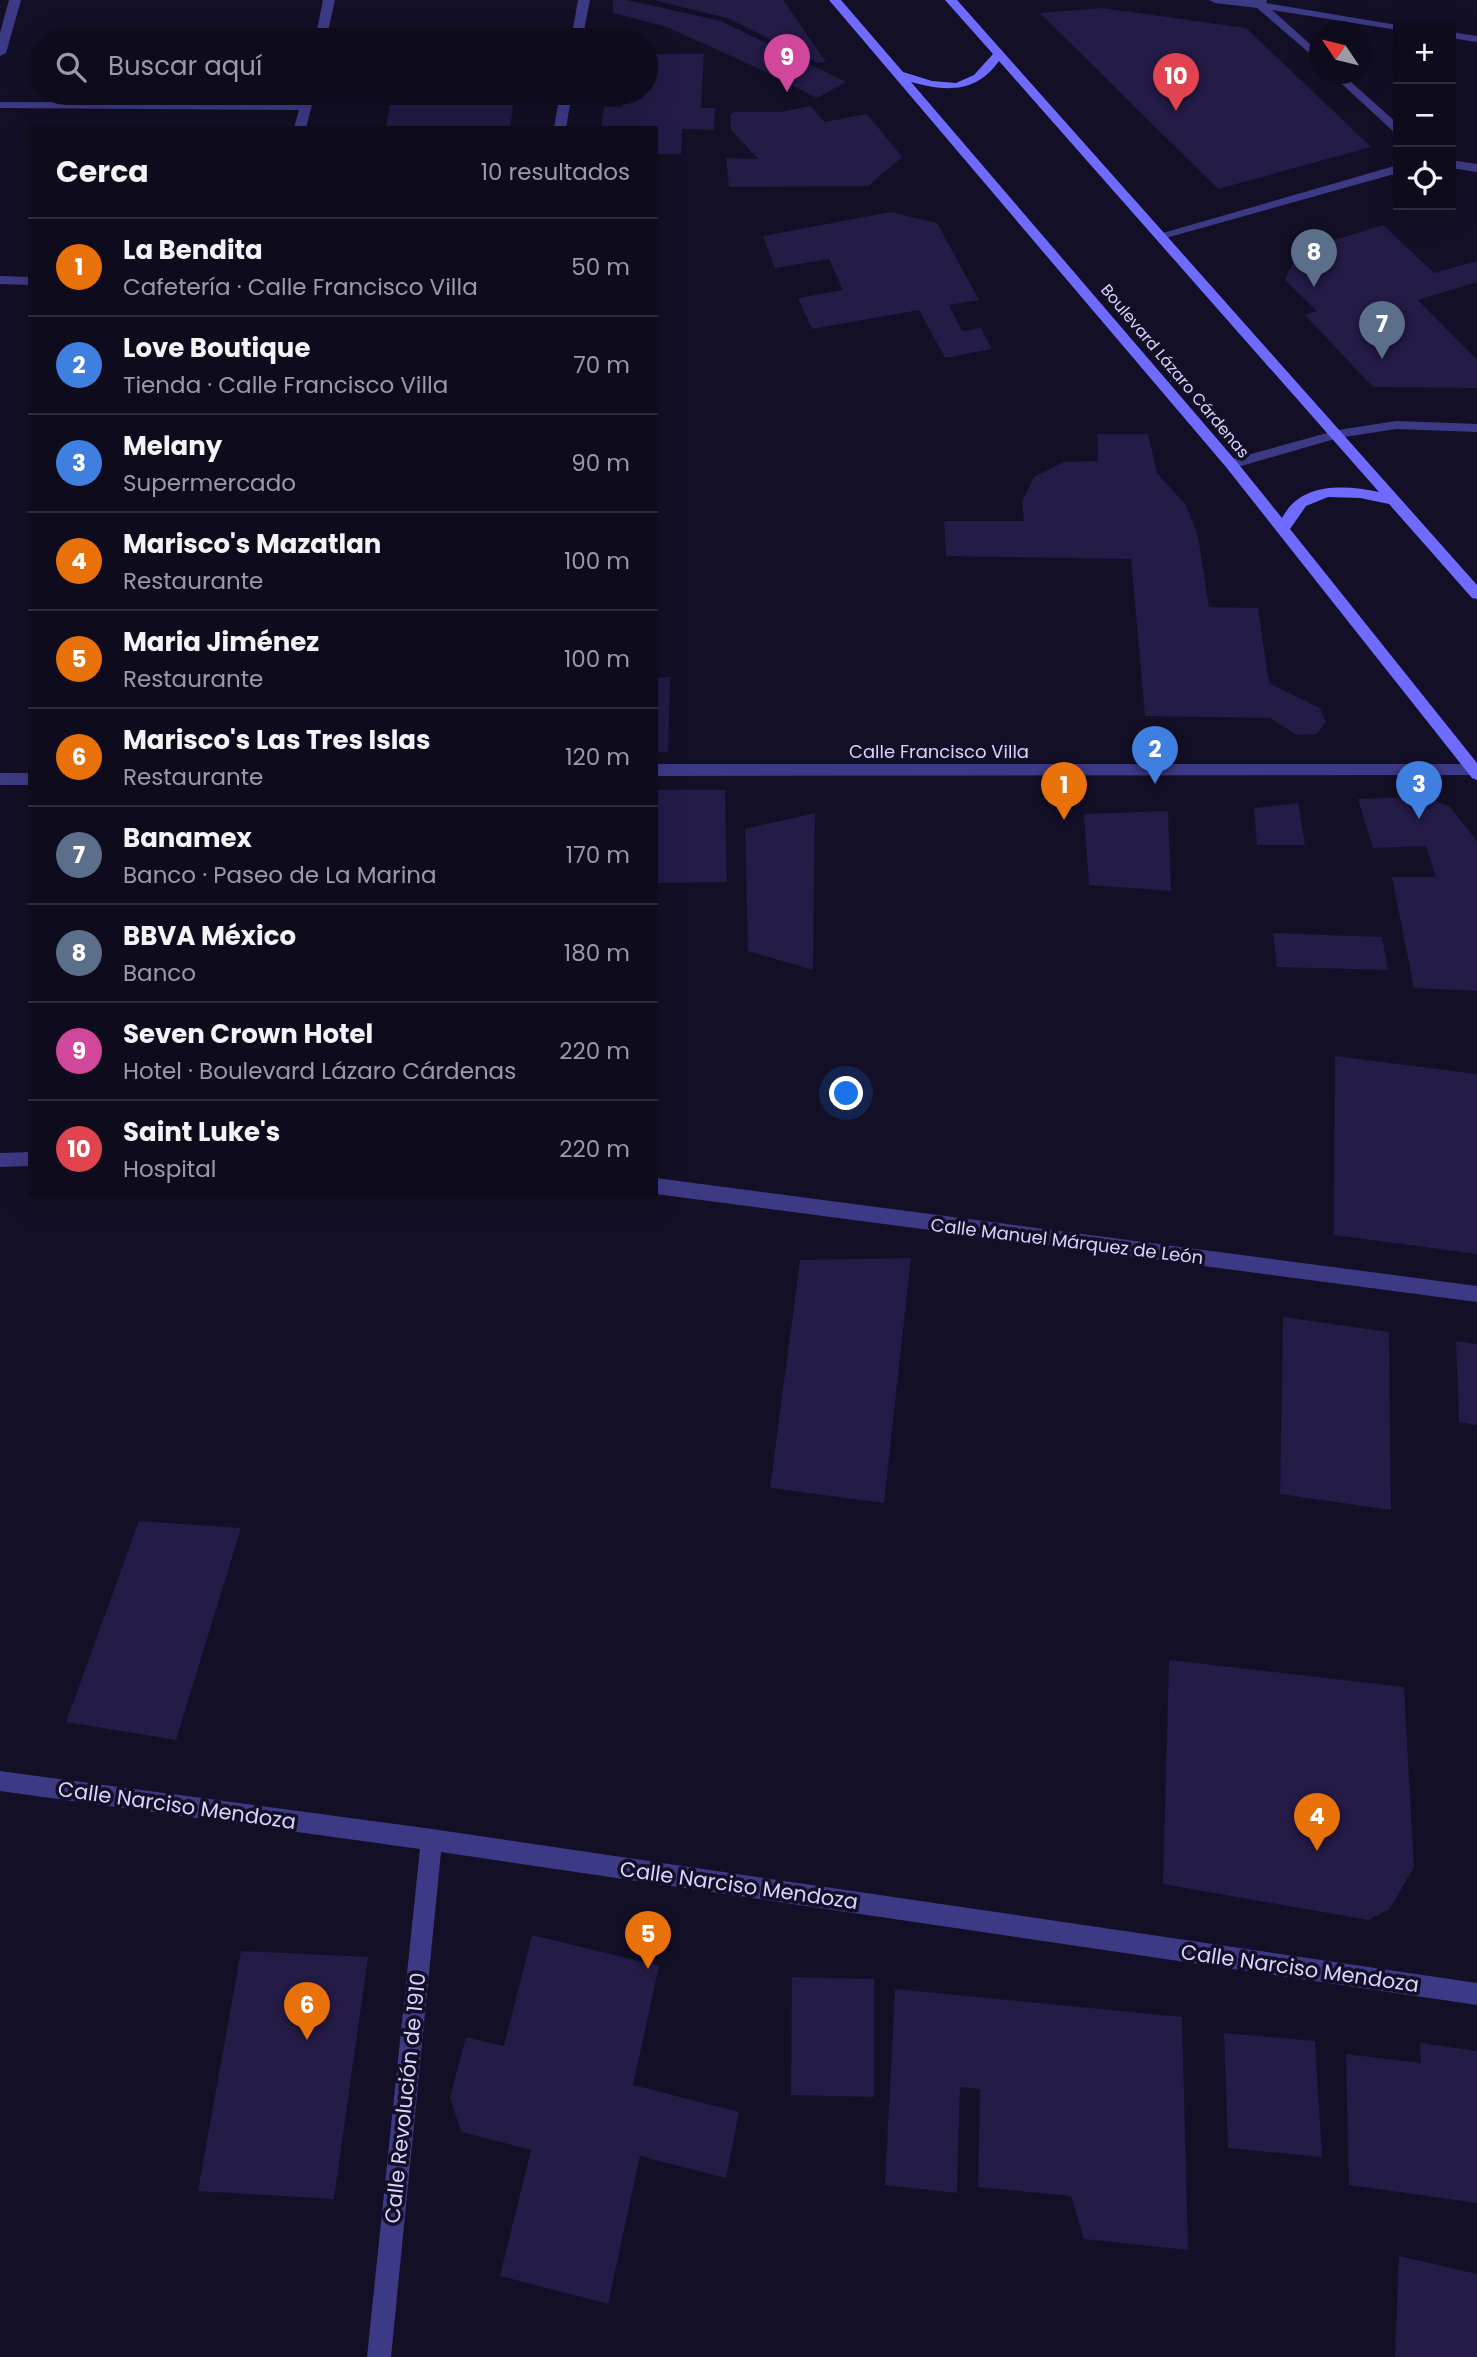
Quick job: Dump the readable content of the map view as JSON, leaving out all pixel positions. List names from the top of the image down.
{
  "streets": {
    "main road": ["Boulevard Lázaro Cárdenas"],
    "street": [
      "Calle Francisco Villa",
      "Calle Manuel Márquez de León",
      "Calle Narciso Mendoza",
      "Calle Revolución de 1910"
    ]
  },
  "crossings": [
    ["Boulevard Lázaro Cárdenas", "Calle Francisco Villa"],
    ["Calle Narciso Mendoza", "Calle Revolución de 1910"]
  ],
  "north": "top left",
  "page": {
    "map_buttons": ["+", "−"],
    "search": "Buscar aquí",
    "pins": [
      "9",
      "10",
      "8",
      "7",
      "2",
      "3",
      "1",
      "4",
      "5",
      "6"
    ],
    "heading": ["Cerca", "10 resultados"],
    "list": [
      {
        "mark": "1",
        "name": "La Bendita",
        "note": "Cafetería · Calle Francisco Villa",
        "value": "50 m"
      },
      {
        "mark": "2",
        "name": "Love Boutique",
        "note": "Tienda · Calle Francisco Villa",
        "value": "70 m"
      },
      {
        "mark": "3",
        "name": "Melany",
        "note": "Supermercado",
        "value": "90 m"
      },
      {
        "mark": "4",
        "name": "Marisco's Mazatlan",
        "note": "Restaurante",
        "value": "100 m"
      },
      {
        "mark": "5",
        "name": "Maria Jiménez",
        "note": "Restaurante",
        "value": "100 m"
      },
      {
        "mark": "6",
        "name": "Marisco's Las Tres Islas",
        "note": "Restaurante",
        "value": "120 m"
      },
      {
        "mark": "7",
        "name": "Banamex",
        "note": "Banco · Paseo de La Marina",
        "value": "170 m"
      },
      {
        "mark": "8",
        "name": "BBVA México",
        "note": "Banco",
        "value": "180 m"
      },
      {
        "mark": "9",
        "name": "Seven Crown Hotel",
        "note": "Hotel · Boulevard Lázaro Cárdenas",
        "value": "220 m"
      },
      {
        "mark": "10",
        "name": "Saint Luke's",
        "note": "Hospital",
        "value": "220 m"
      }
    ]
  }
}
